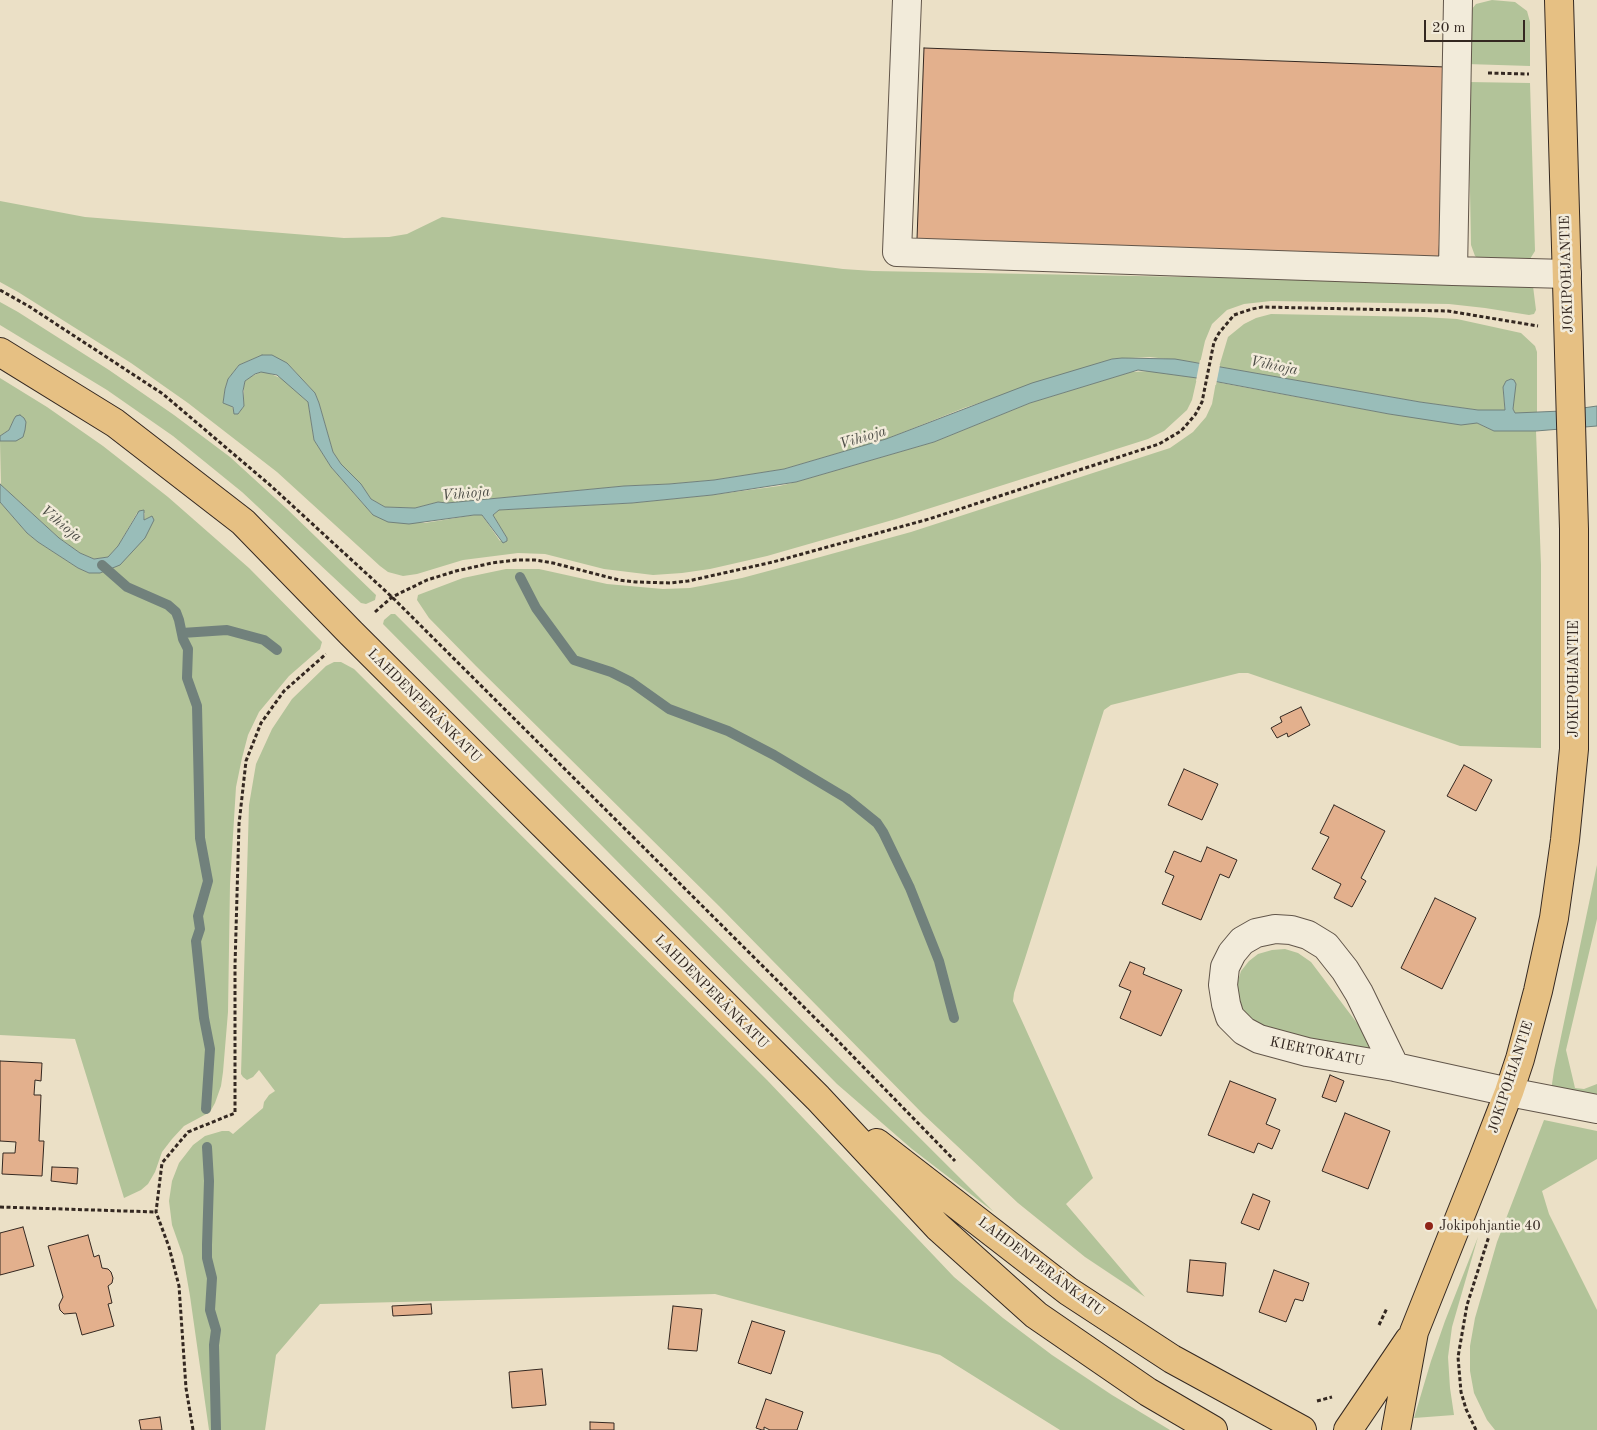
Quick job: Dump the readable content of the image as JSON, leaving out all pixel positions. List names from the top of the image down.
{
  "streets": {
    "main road": ["JOKIPOHJANTIE", "LAHDENPERÄNKATU"],
    "street": ["KIERTOKATU"]
  },
  "crossings": [
    ["JOKIPOHJANTIE", "KIERTOKATU"]
  ],
  "water": ["Vihioja"],
  "places": ["Jokipohjantie 40"],
  "scale_bar": "20 m"
}
